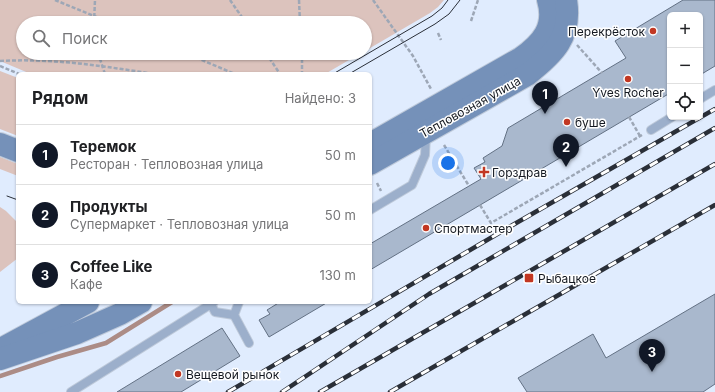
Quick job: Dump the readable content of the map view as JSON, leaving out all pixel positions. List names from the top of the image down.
{
  "streets": {
    "street": ["Тепловозная улица"]
  },
  "places": {
    "other": [
      "Перекрёсток",
      "Yves Rocher",
      "буше",
      "Спортмастер",
      "Вещевой рынок"
    ],
    "health": ["Горздрав"],
    "transit": ["Рыбацкое"]
  },
  "page": {
    "map_buttons": ["+", "−"],
    "search": "Поиск",
    "heading": ["Рядом", "Найдено: 3"],
    "pins": ["1", "2", "3"],
    "list": [
      {
        "mark": "1",
        "name": "Теремок",
        "note": "Ресторан · Тепловозная улица",
        "value": "50 m"
      },
      {
        "mark": "2",
        "name": "Продукты",
        "note": "Супермаркет · Тепловозная улица",
        "value": "50 m"
      },
      {
        "mark": "3",
        "name": "Coffee Like",
        "note": "Кафе",
        "value": "130 m"
      }
    ]
  }
}
